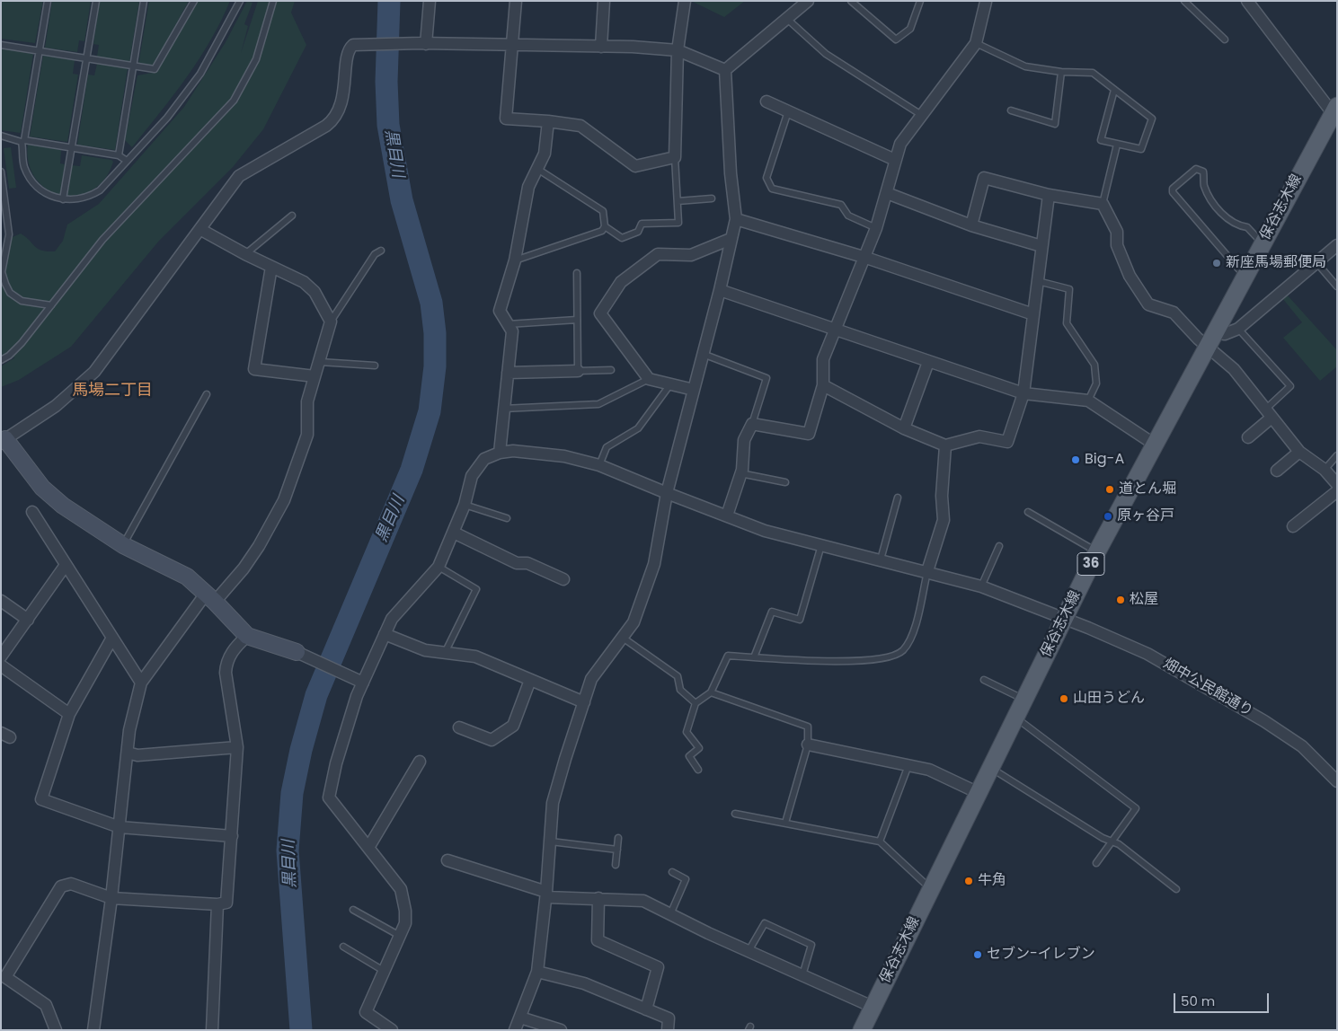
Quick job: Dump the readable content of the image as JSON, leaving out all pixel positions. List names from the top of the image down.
{
  "streets": {
    "main road": ["保谷志木線", "36"],
    "street": ["畑中公民館通り"]
  },
  "crossings": [
    ["保谷志木線", "畑中公民館通り"]
  ],
  "districts": ["馬場二丁目"],
  "water": ["黒目川"],
  "places": [
    "新座馬場郵便局",
    "Big-A",
    "道とん堀",
    "原ヶ谷戸",
    "松屋",
    "山田うどん",
    "牛角",
    "セブン-イレブン"
  ],
  "scale_bar": "50 m"
}
